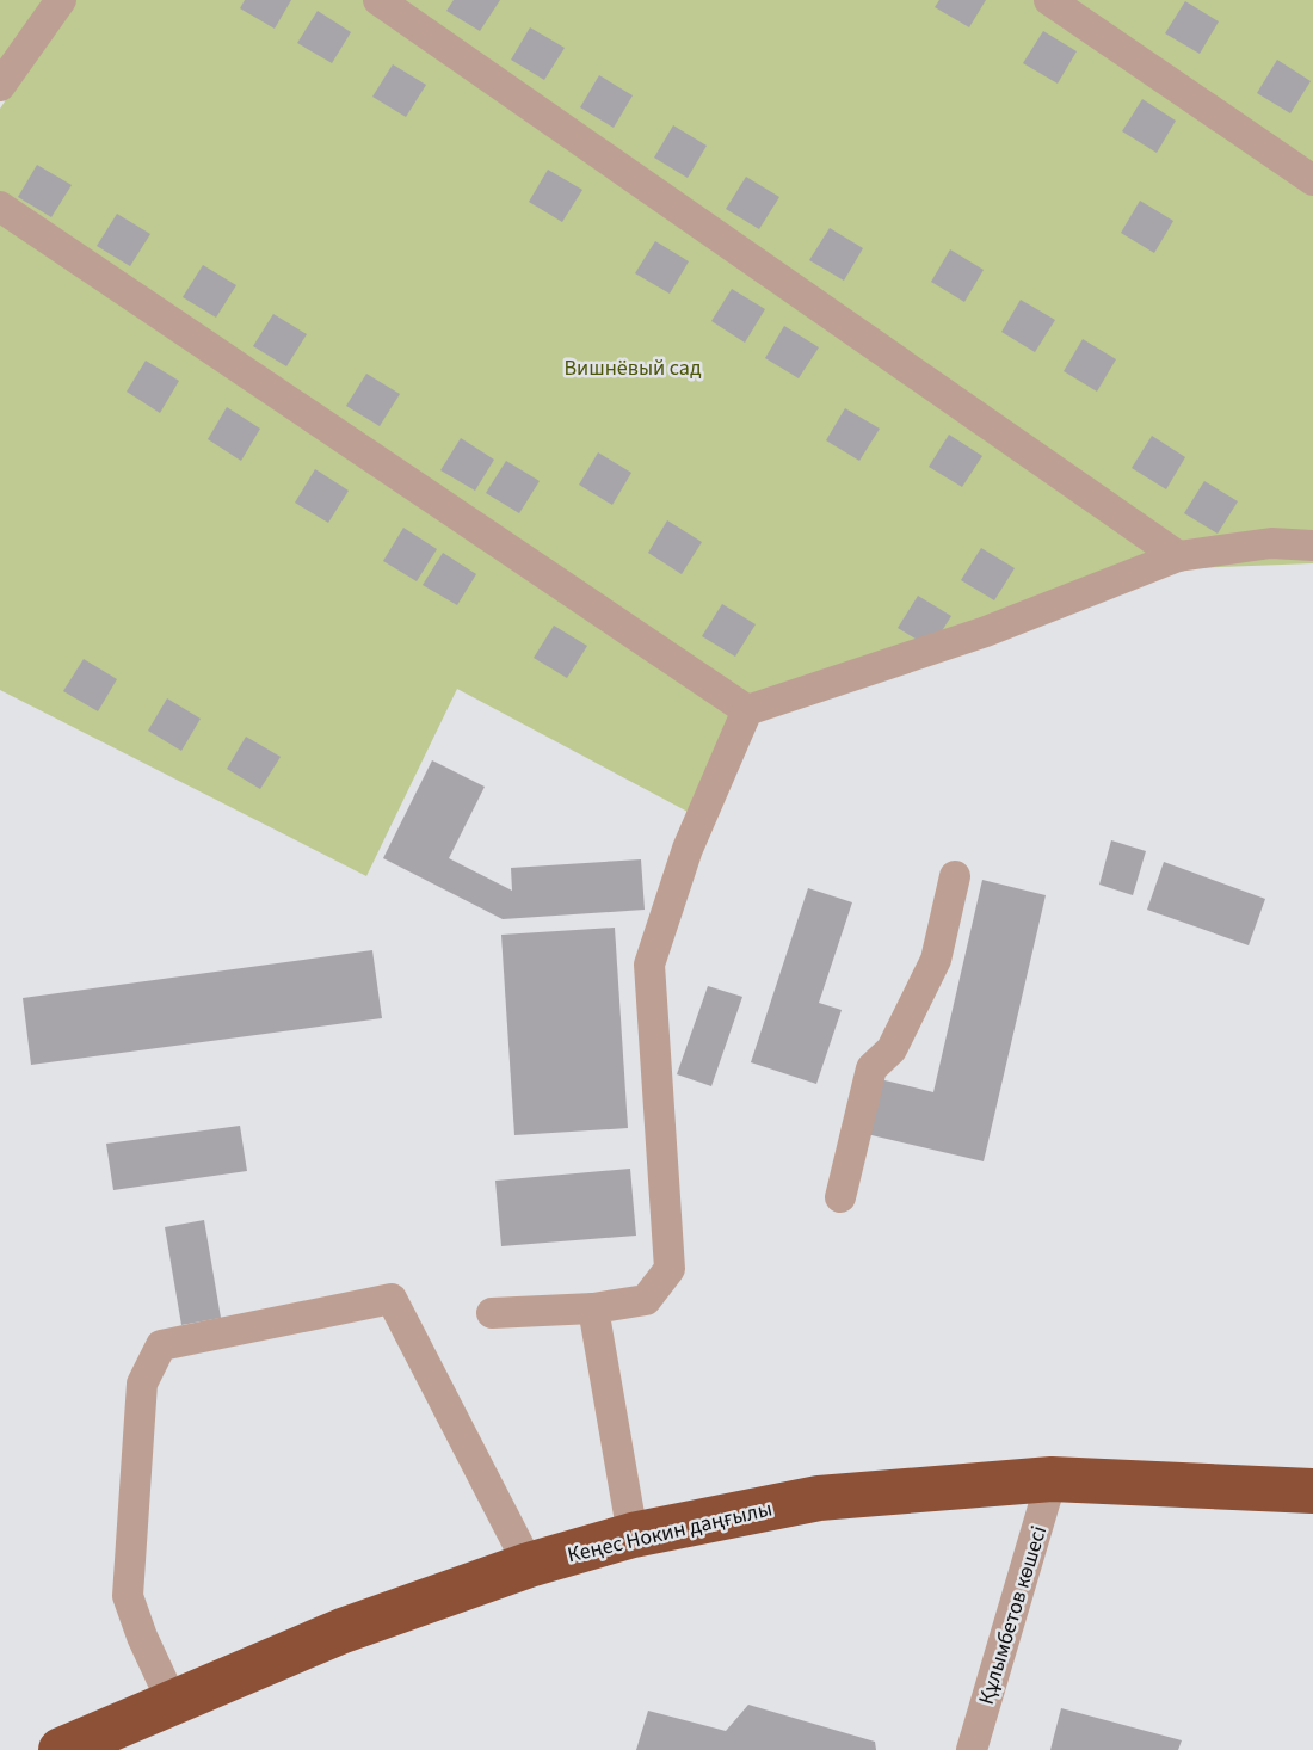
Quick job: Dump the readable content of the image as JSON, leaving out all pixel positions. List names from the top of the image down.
{
  "streets": {
    "highway": ["Кеңес Нокин даңғылы"],
    "street": ["Құлымбетов көшесі"]
  },
  "crossings": [
    ["Кеңес Нокин даңғылы", "Құлымбетов көшесі"]
  ],
  "parks": ["Вишнёвый сад"]
}
